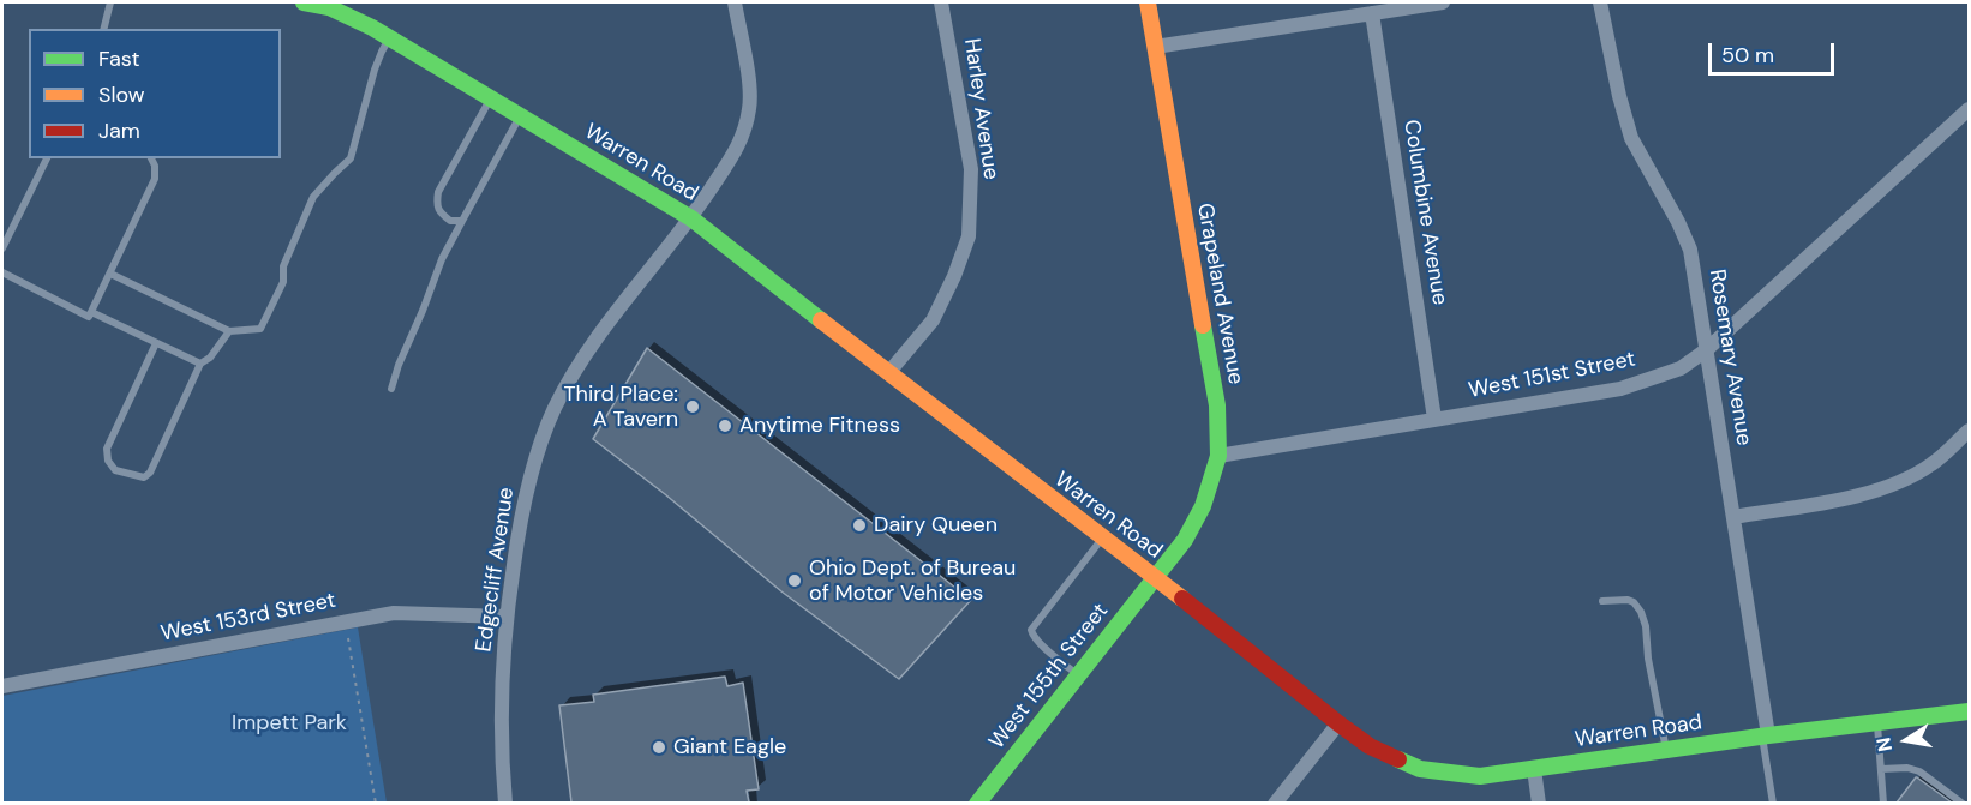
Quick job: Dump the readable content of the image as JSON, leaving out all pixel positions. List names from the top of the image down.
{
  "streets": {
    "main road": ["Warren Road", "Grapeland Avenue", "West 155th Street"],
    "street": [
      "Harley Avenue",
      "Columbine Avenue",
      "Rosemary Avenue",
      "West 151st Street",
      "Edgecliff Avenue",
      "West 153rd Street"
    ]
  },
  "crossings": [
    ["Harley Avenue", "Warren Road"],
    ["Warren Road", "Grapeland Avenue"],
    ["Warren Road", "Rosemary Avenue"],
    ["Warren Road", "Edgecliff Avenue"],
    ["Warren Road", "West 155th Street"],
    ["Columbine Avenue", "West 151st Street"],
    ["Grapeland Avenue", "West 151st Street"],
    ["Grapeland Avenue", "West 155th Street"],
    ["Rosemary Avenue", "West 151st Street"],
    ["Edgecliff Avenue", "West 153rd Street"]
  ],
  "parks": ["Impett Park"],
  "places": [
    "Third Place: A Tavern",
    "Anytime Fitness",
    "Dairy Queen",
    "Ohio Dept. of Bureau of Motor Vehicles",
    "Giant Eagle"
  ],
  "legend": ["Fast", "Slow", "Jam"],
  "scale_bar": "50 m",
  "north": "left"
}
